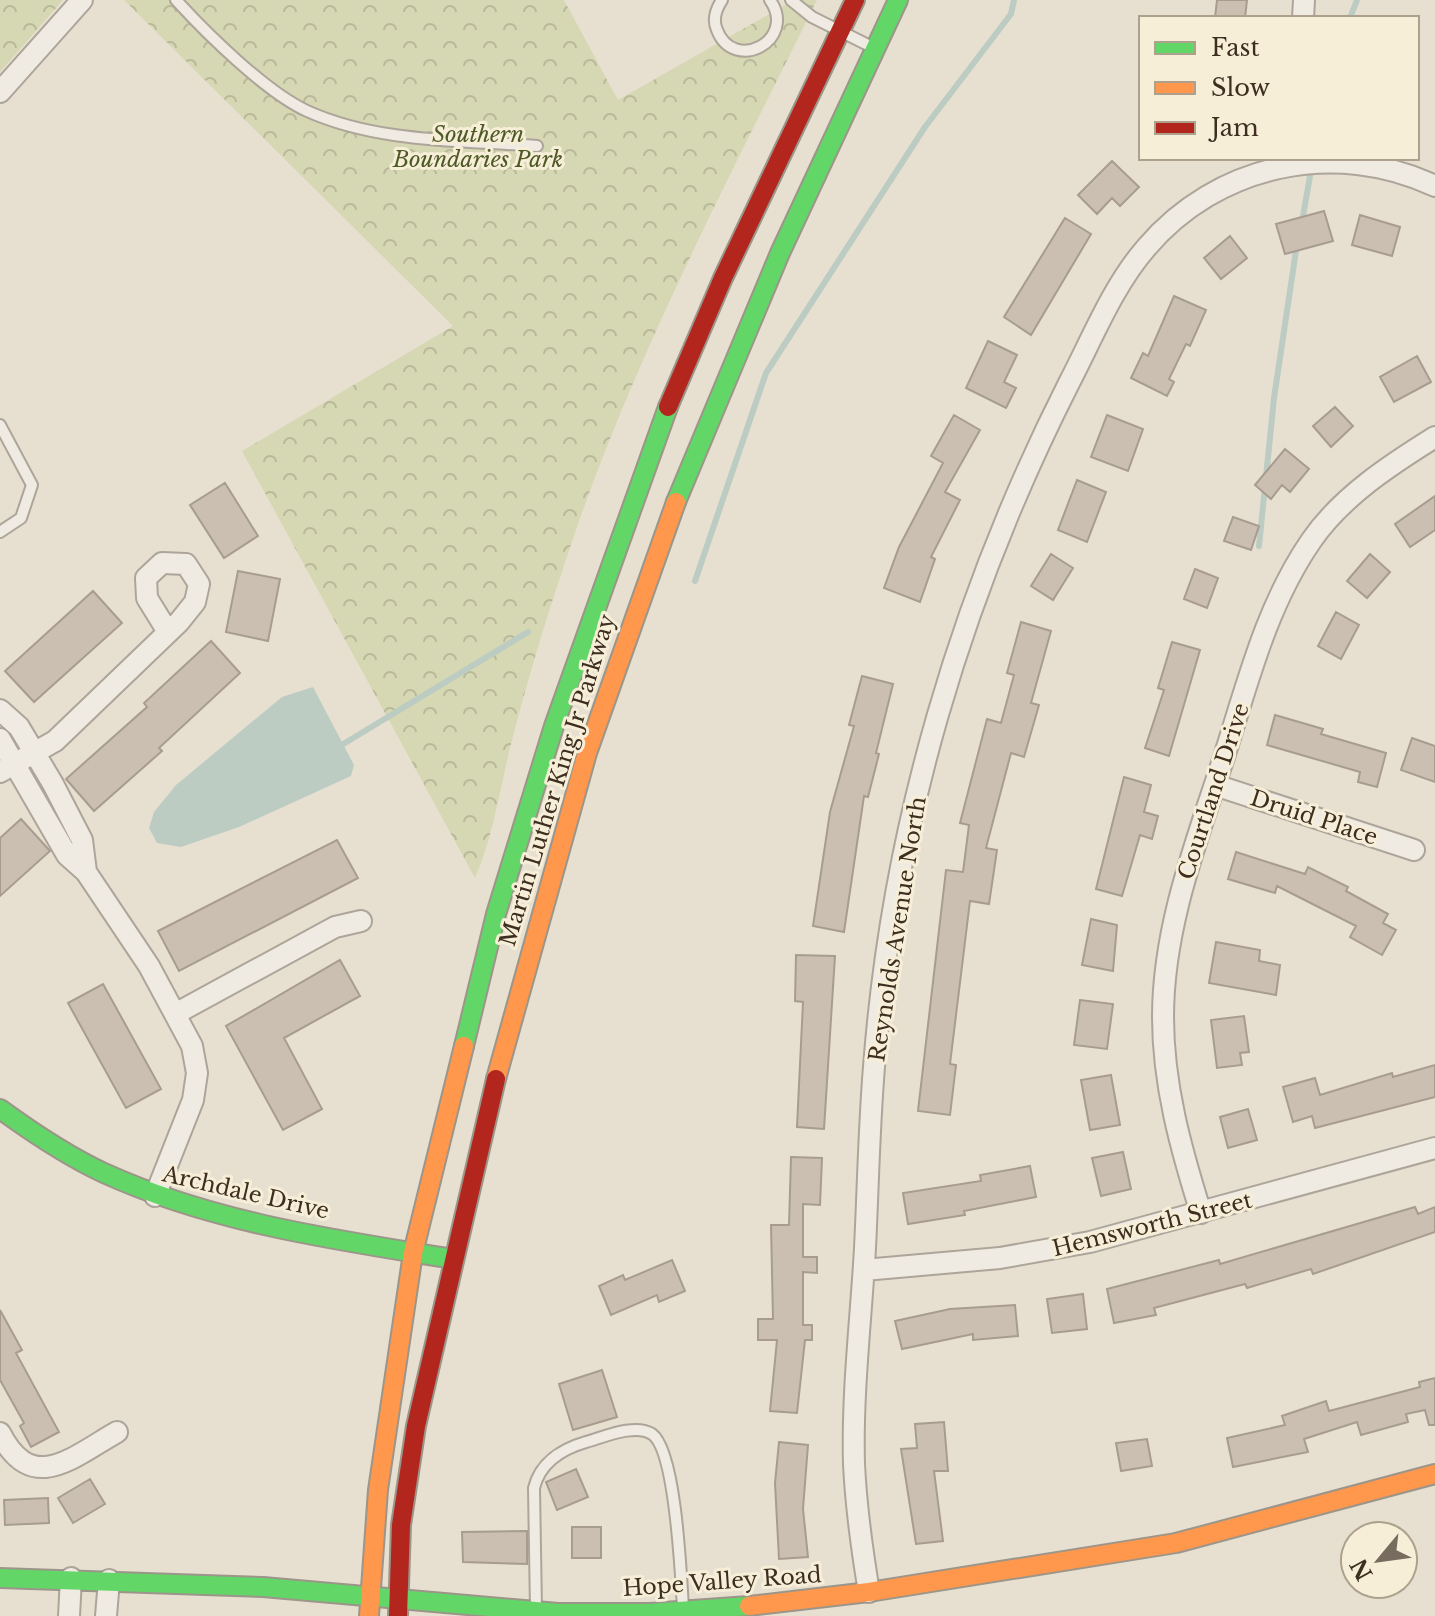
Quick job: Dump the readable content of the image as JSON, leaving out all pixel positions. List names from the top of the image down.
{
  "streets": {
    "main road": ["Martin Luther King Jr Parkway", "Archdale Drive", "Hope Valley Road"],
    "street": [
      "Courtland Drive",
      "Druid Place",
      "Reynolds Avenue North",
      "Hemsworth Street"
    ]
  },
  "crossings": [
    ["Martin Luther King Jr Parkway", "Archdale Drive"],
    ["Martin Luther King Jr Parkway", "Hope Valley Road"],
    ["Courtland Drive", "Druid Place"],
    ["Courtland Drive", "Hemsworth Street"],
    ["Reynolds Avenue North", "Hemsworth Street"],
    ["Reynolds Avenue North", "Hope Valley Road"]
  ],
  "parks": ["Southern Boundaries Park"],
  "legend": ["Fast", "Slow", "Jam"],
  "north": "bottom left"
}
